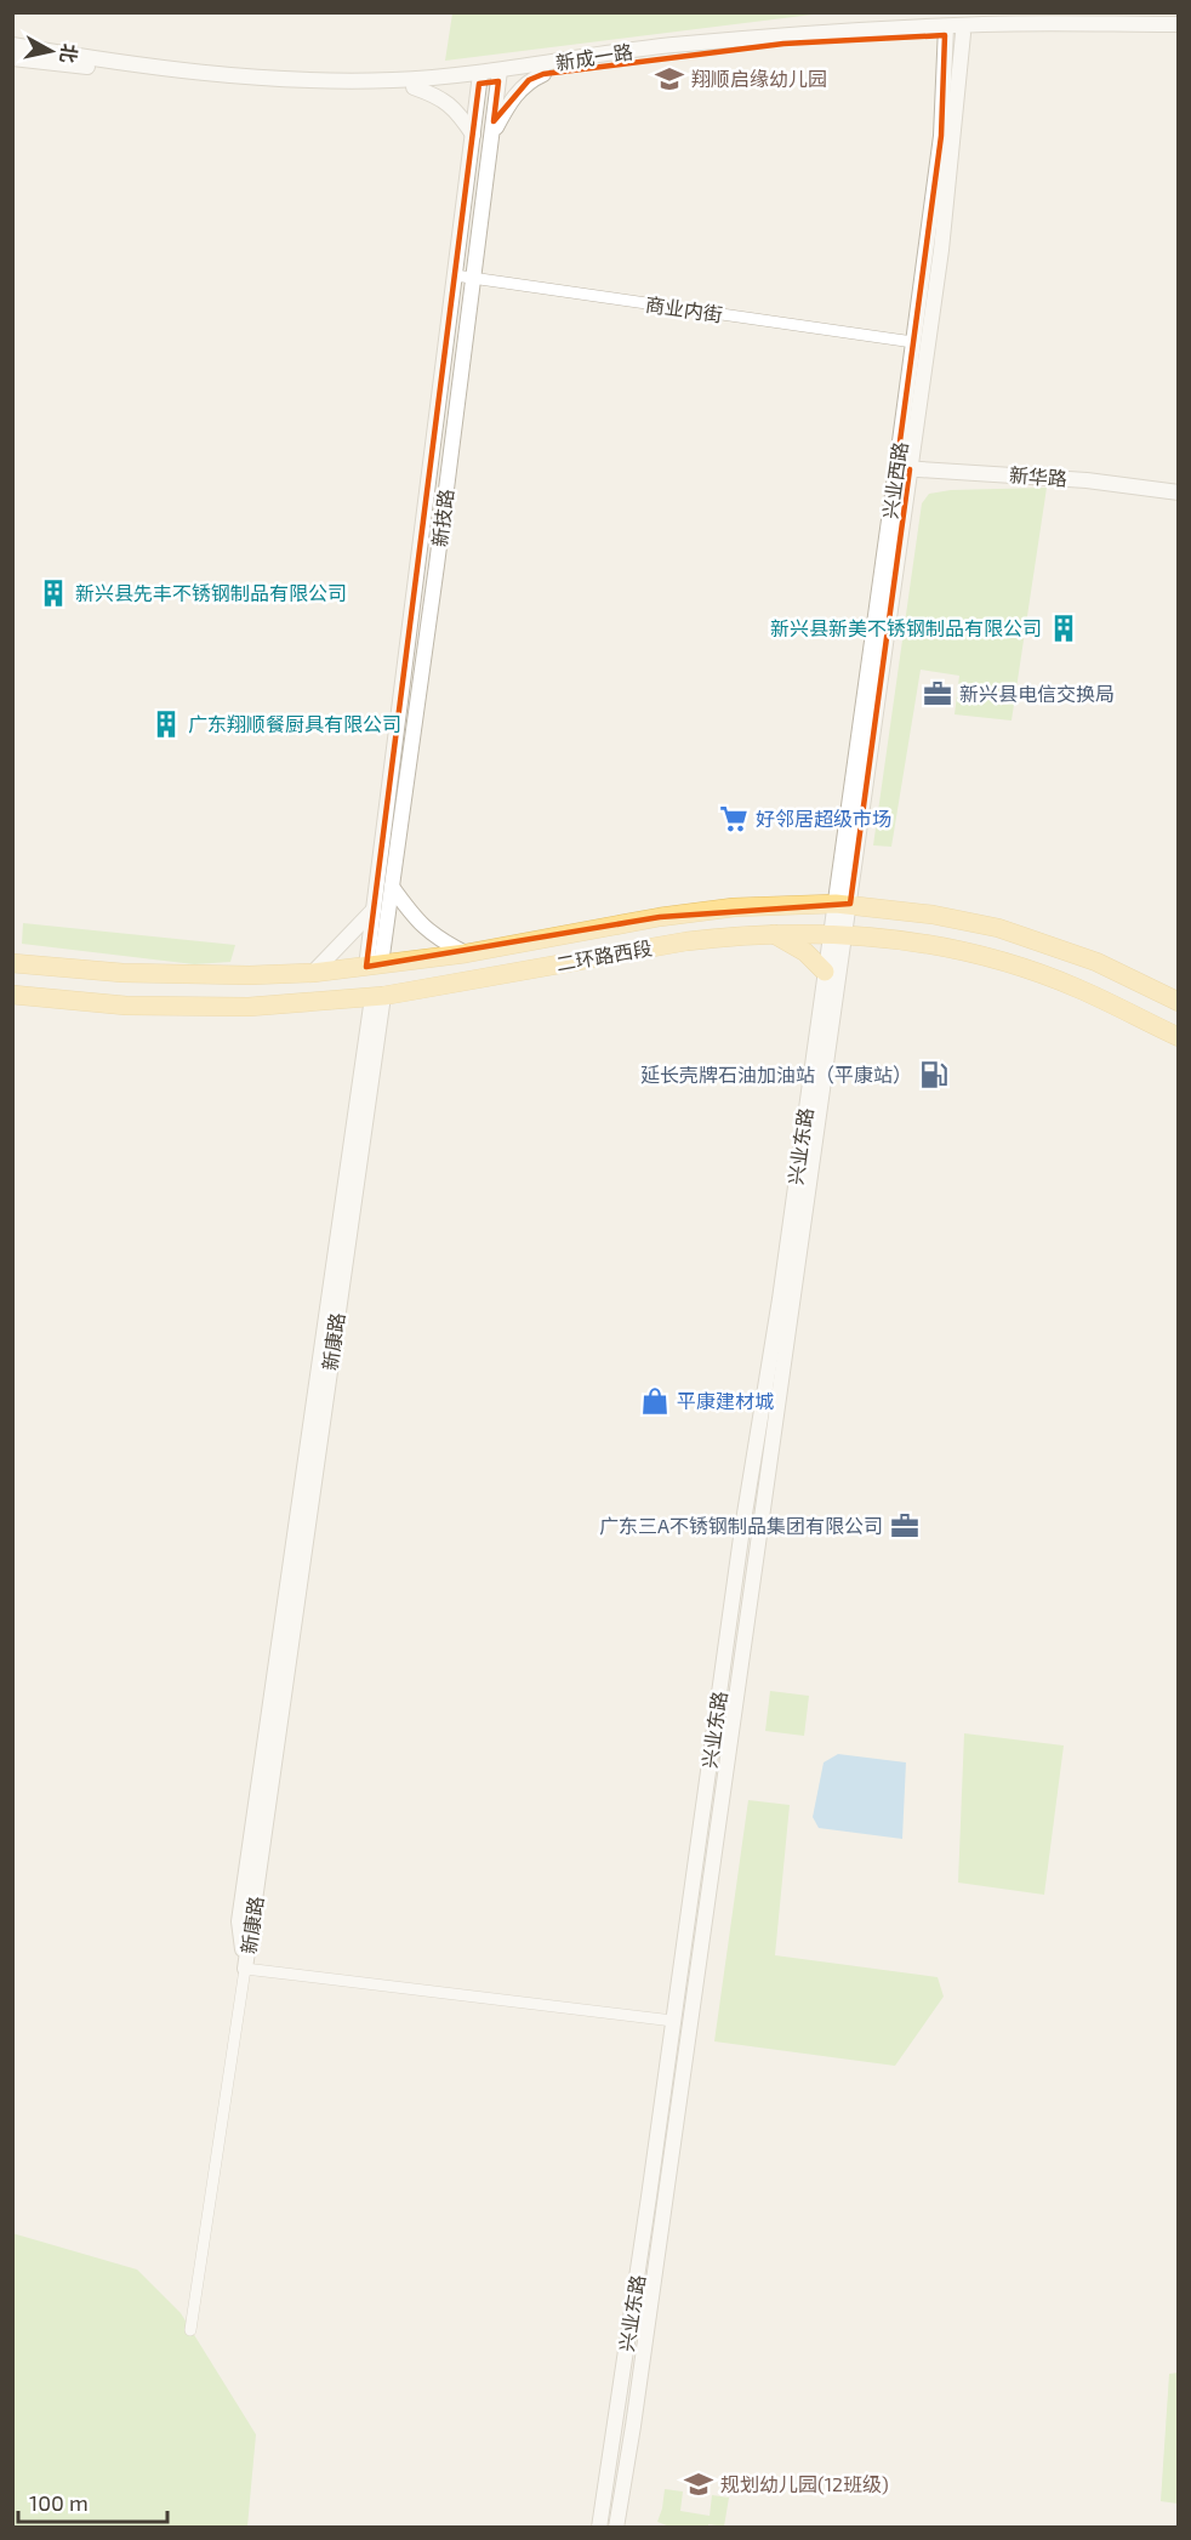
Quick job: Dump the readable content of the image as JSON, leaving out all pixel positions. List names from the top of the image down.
{
  "streets": {
    "main road": ["二环路西段"],
    "street": [
      "新成一路",
      "商业内街",
      "新华路",
      "兴业西路",
      "新技路",
      "兴业东路",
      "新康路"
    ]
  },
  "crossings": [
    ["新成一路", "兴业西路"],
    ["新成一路", "新技路"],
    ["商业内街", "兴业西路"],
    ["商业内街", "新技路"],
    ["新华路", "兴业西路"],
    ["兴业西路", "二环路西段"],
    ["兴业西路", "兴业东路"],
    ["新技路", "二环路西段"],
    ["二环路西段", "兴业东路"],
    ["二环路西段", "新康路"]
  ],
  "places": {
    "school or university": ["翔顺启缘幼儿园", "规划幼儿园(12班级)"],
    "building": ["新兴县先丰不锈钢制品有限公司", "新兴县新美不锈钢制品有限公司", "广东翔顺餐厨具有限公司"],
    "office": ["新兴县电信交换局", "广东三A不锈钢制品集团有限公司"],
    "supermarket": ["好邻居超级市场"],
    "fuel station": ["延长壳牌石油加油站（平康站）"],
    "shop": ["平康建材城"]
  },
  "scale_bar": "100 m",
  "north": "right"
}
